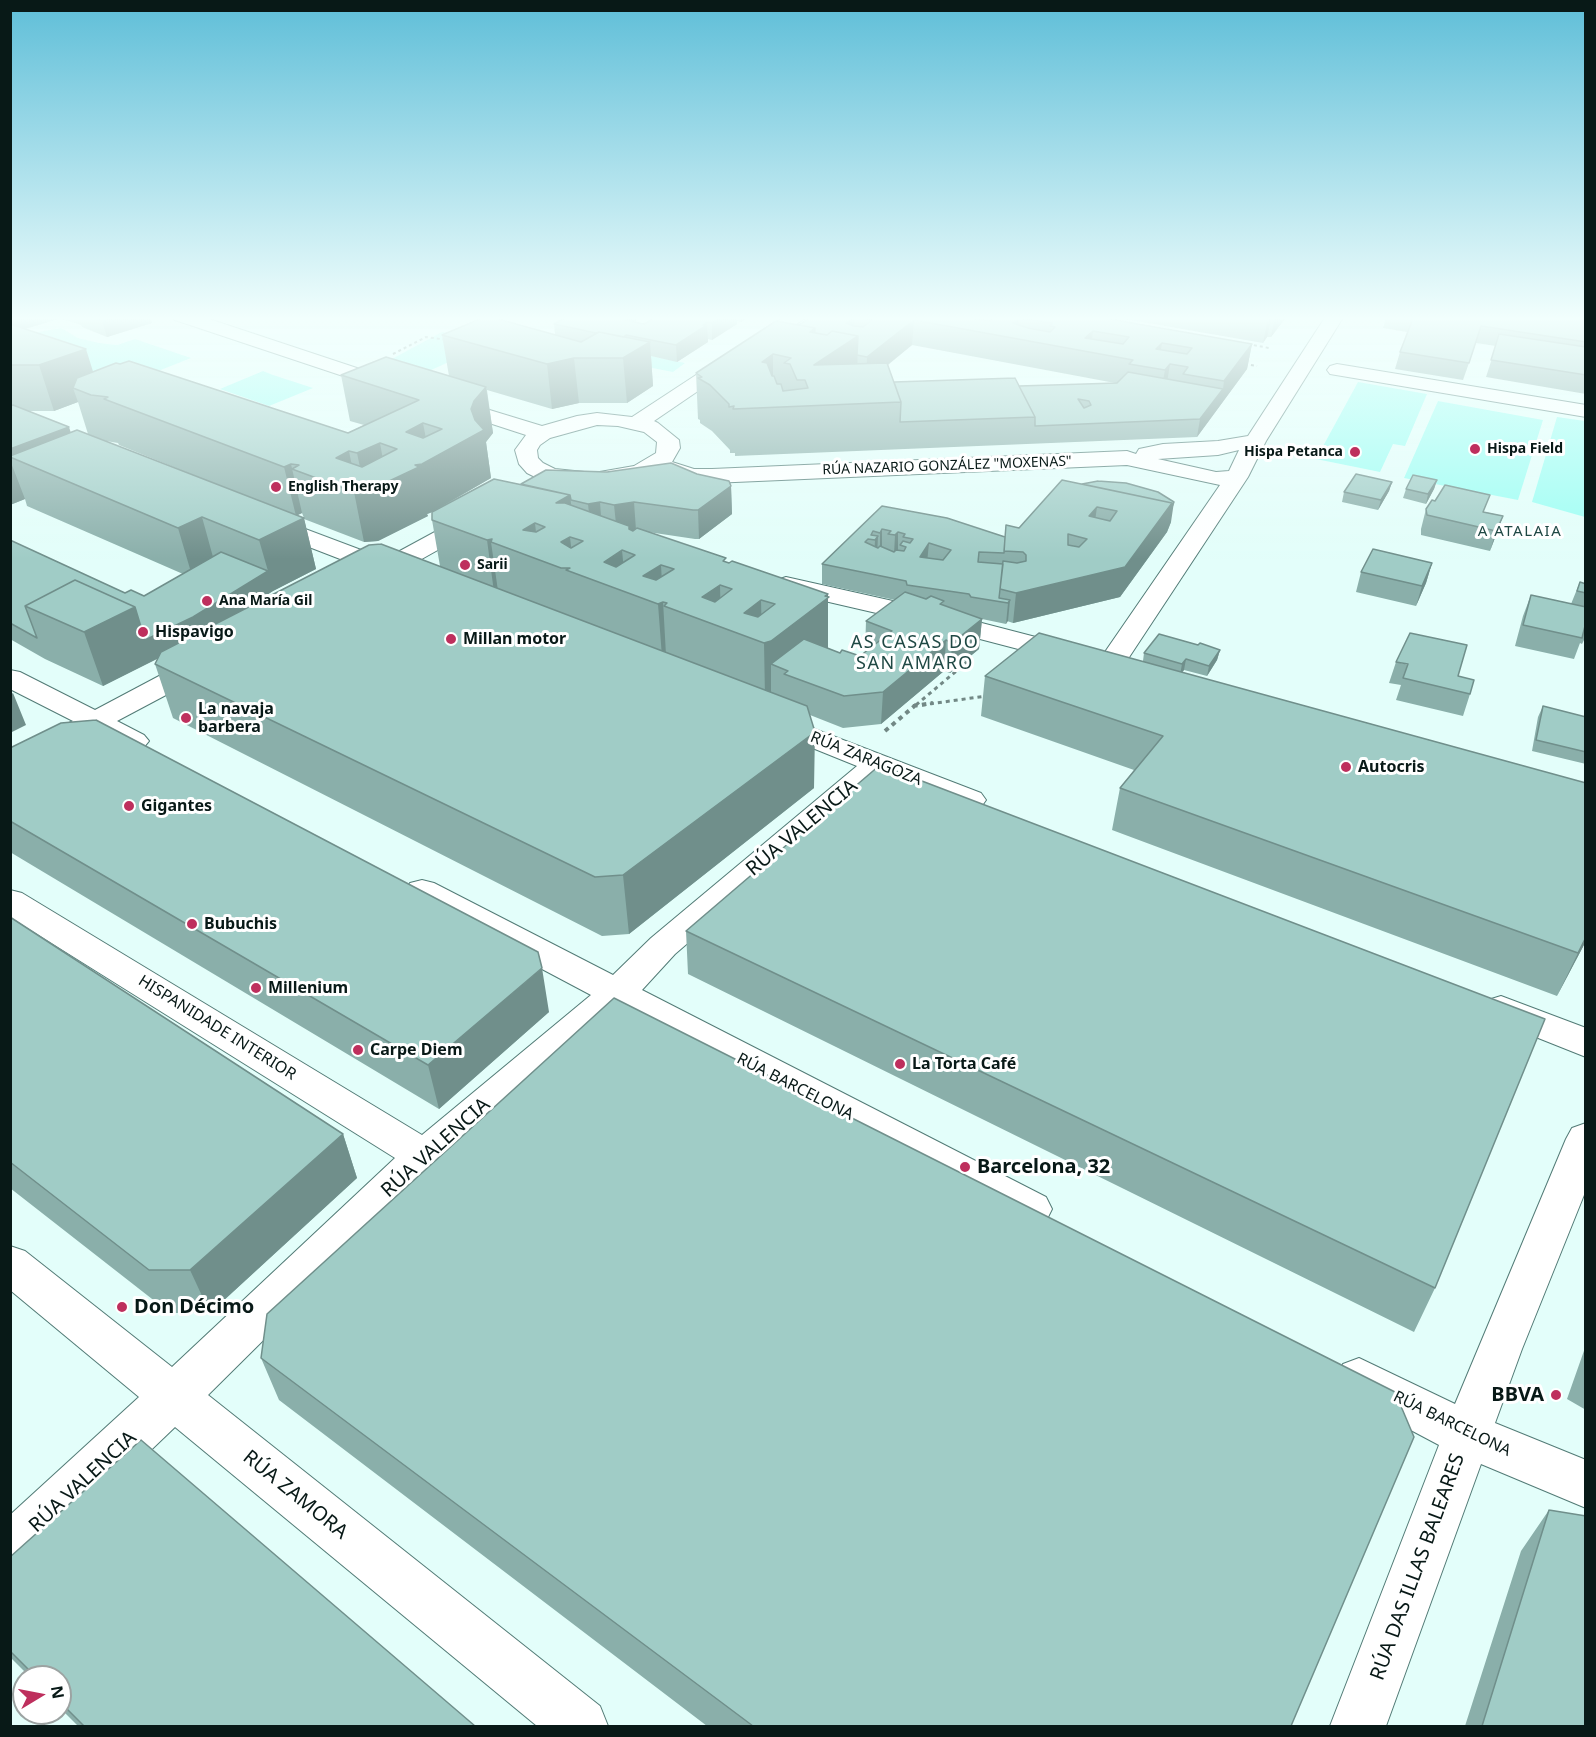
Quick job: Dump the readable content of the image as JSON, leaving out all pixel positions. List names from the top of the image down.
{
  "streets": {
    "street": [
      "RÚA NAZARIO GONZÁLEZ \"MOXENAS\"",
      "RÚA ZARAGOZA",
      "RÚA VALENCIA",
      "HISPANIDADE INTERIOR",
      "RÚA BARCELONA",
      "RÚA ZAMORA",
      "RÚA DAS ILLAS BALEARES"
    ]
  },
  "crossings": [
    ["RÚA ZARAGOZA", "RÚA VALENCIA"],
    ["RÚA VALENCIA", "HISPANIDADE INTERIOR"],
    ["RÚA VALENCIA", "RÚA BARCELONA"],
    ["RÚA VALENCIA", "RÚA ZAMORA"],
    ["RÚA BARCELONA", "RÚA DAS ILLAS BALEARES"]
  ],
  "districts": ["A ATALAIA", "AS CASAS DO SAN AMARO"],
  "places": [
    "Hispa Field",
    "Hispa Petanca",
    "English Therapy",
    "Sarii",
    "Ana María Gil",
    "Hispavigo",
    "Millan motor",
    "La navaja barbera",
    "Autocris",
    "Gigantes",
    "Bubuchis",
    "Millenium",
    "Carpe Diem",
    "La Torta Café",
    "Barcelona, 32",
    "Don Décimo",
    "BBVA"
  ],
  "north": "right"
}
